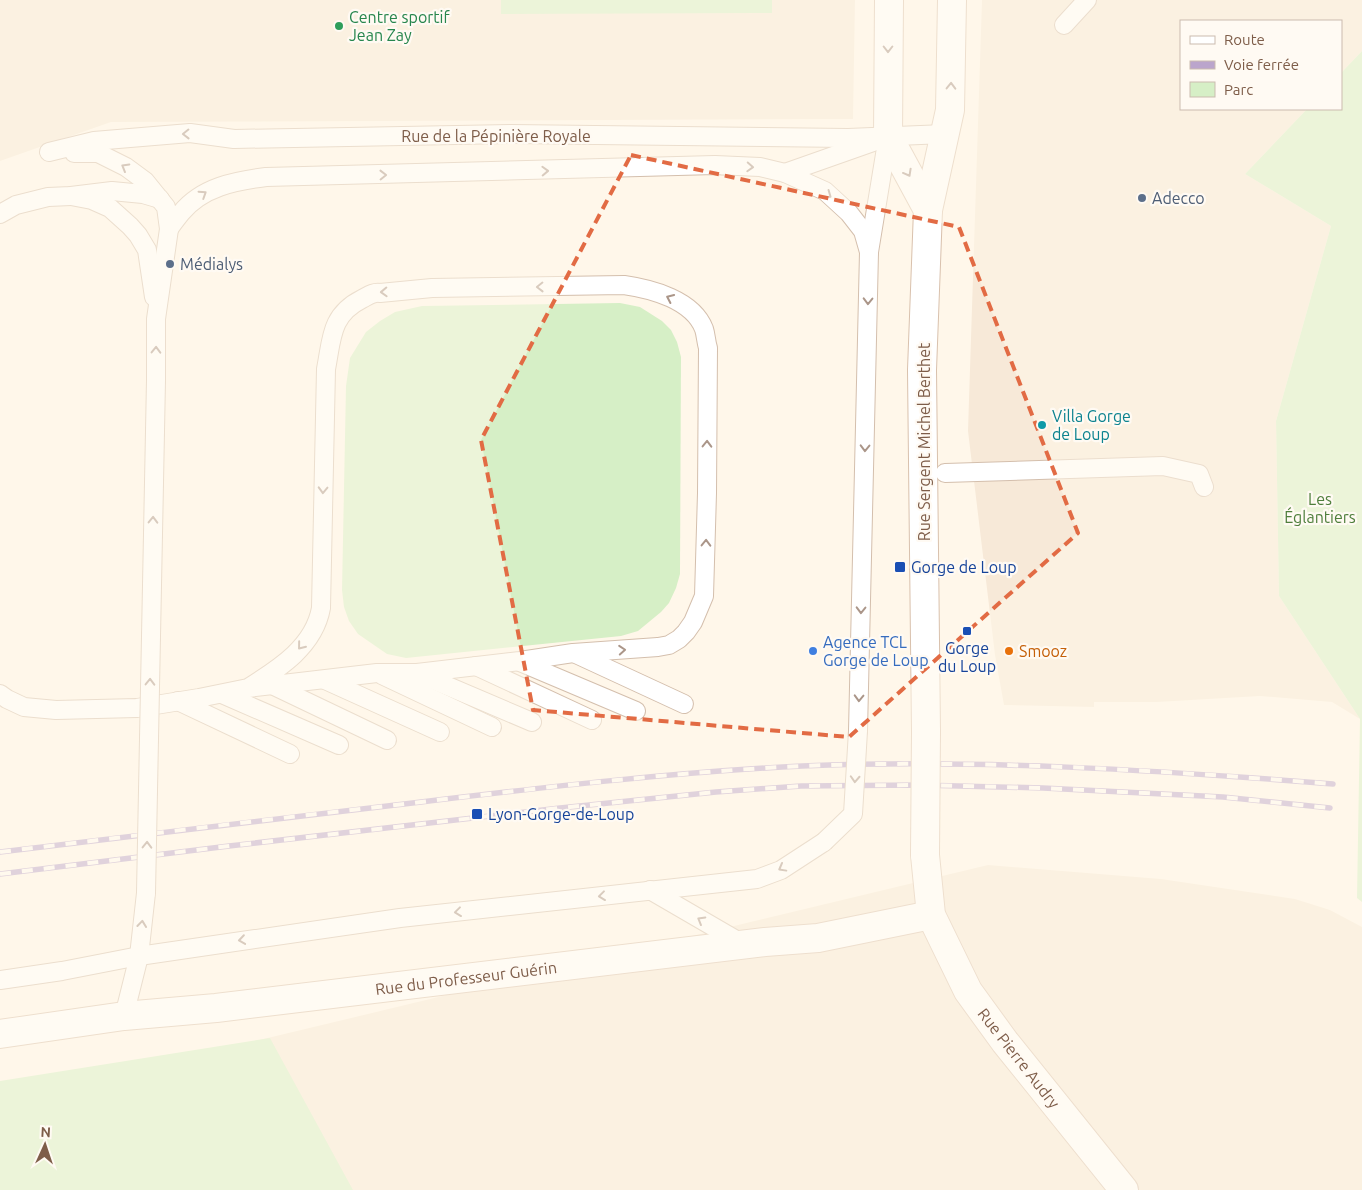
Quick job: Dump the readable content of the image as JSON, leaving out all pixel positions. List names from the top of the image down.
{
  "streets": {
    "main road": ["Rue Sergent Michel Berthet", "Rue du Professeur Guérin", "Rue Pierre Audry"],
    "lane": ["Rue de la Pépinière Royale"]
  },
  "crossings": [
    ["Rue de la Pépinière Royale", "Rue Sergent Michel Berthet"],
    ["Rue Sergent Michel Berthet", "Rue du Professeur Guérin"],
    ["Rue Sergent Michel Berthet", "Rue Pierre Audry"],
    ["Rue du Professeur Guérin", "Rue Pierre Audry"]
  ],
  "parks": ["Les Églantiers"],
  "places": {
    "other": [
      "Centre sportif Jean Zay",
      "Adecco",
      "Médialys",
      "Villa Gorge de Loup",
      "Agence TCL Gorge de Loup",
      "Smooz"
    ],
    "transit": ["Gorge de Loup", "Gorge du Loup", "Lyon-Gorge-de-Loup"]
  },
  "legend": ["Route", "Voie ferrée", "Parc"],
  "north": "top"
}
